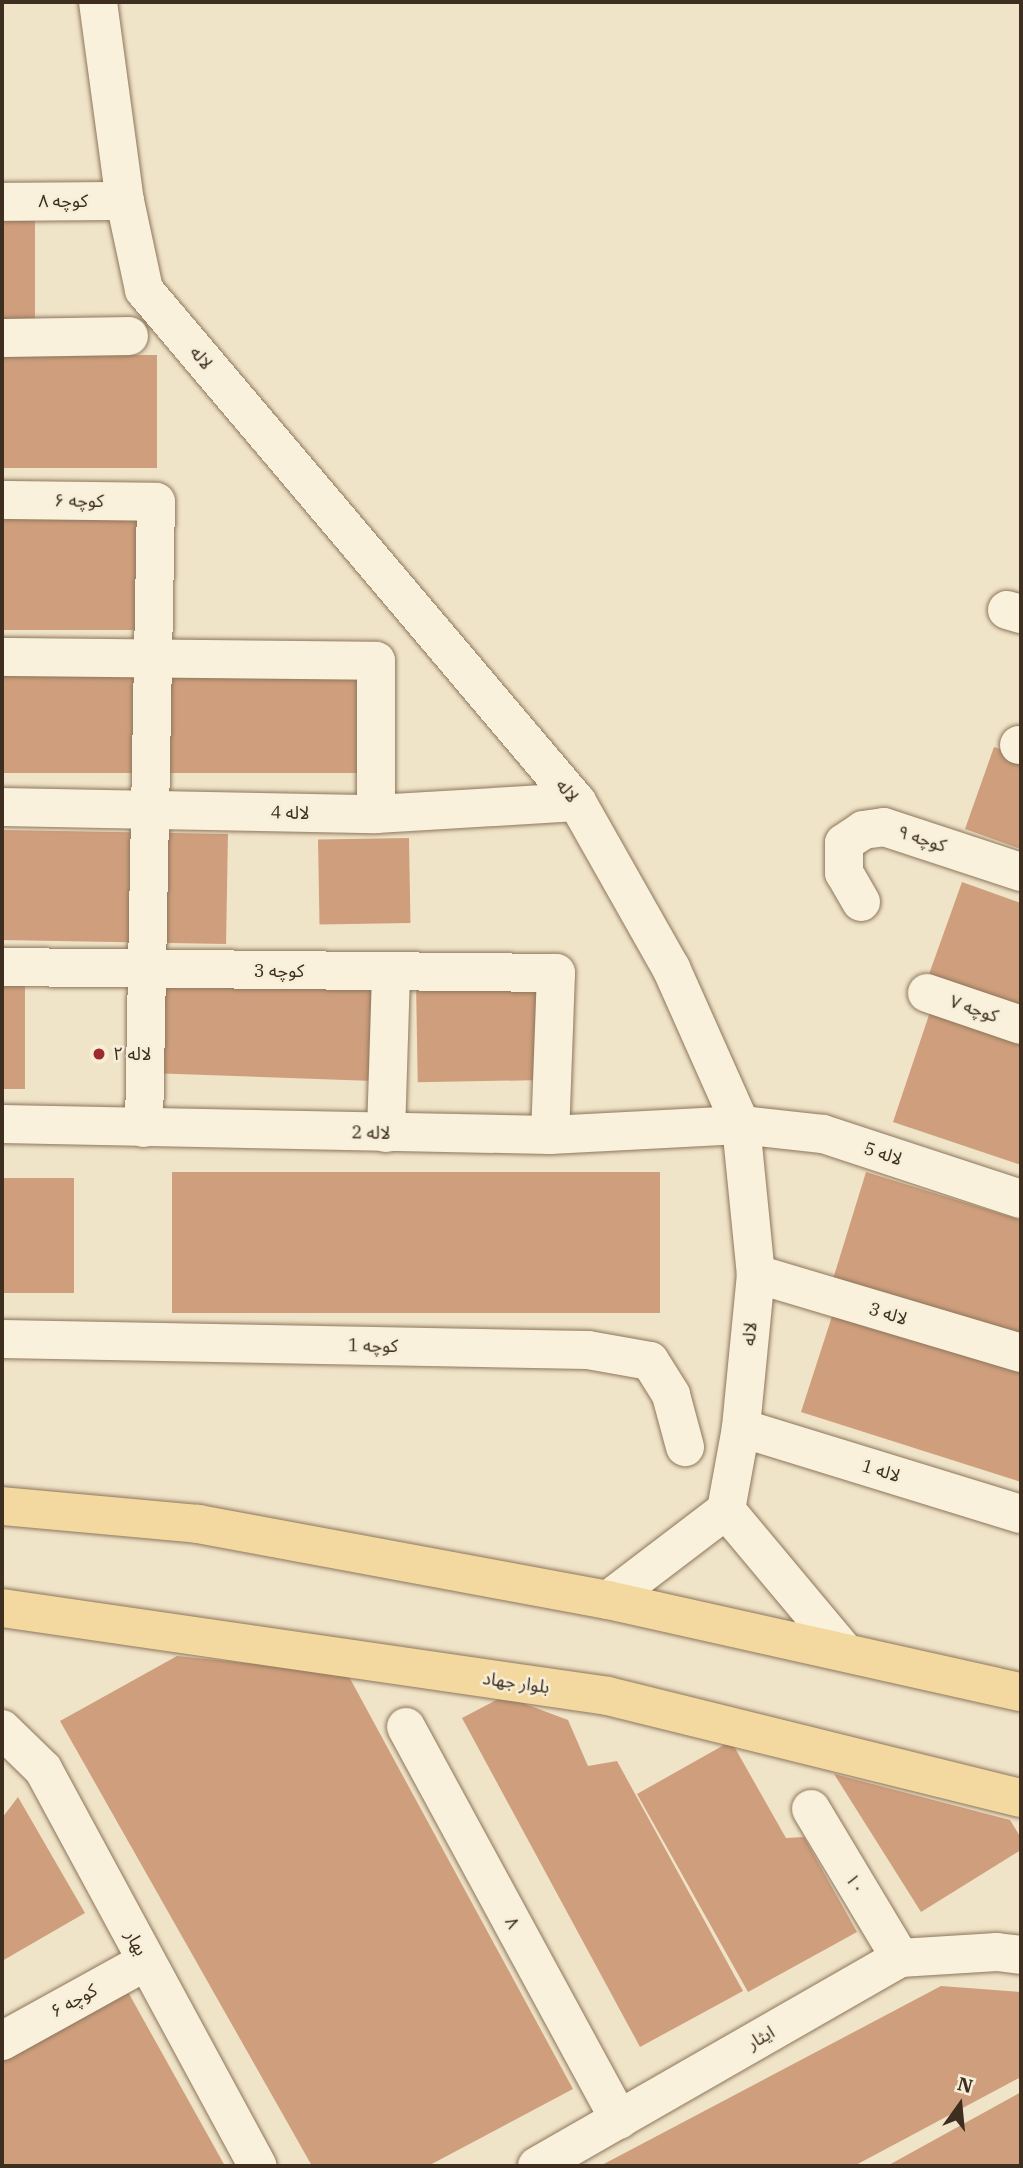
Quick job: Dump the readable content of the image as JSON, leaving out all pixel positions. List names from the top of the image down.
{
  "streets": {
    "main road": ["بلوار جهاد"],
    "street": [
      "کوچه ۸",
      "لاله",
      "کوچه ۶",
      "لاله 4",
      "کوچه ۹",
      "کوچه 3",
      "کوچه ۷",
      "لاله 2",
      "لاله 5",
      "لاله 3",
      "کوچه 1",
      "لاله 1",
      "۱۰",
      "۸",
      "بهار",
      "ایثار"
    ]
  },
  "crossings": [
    ["کوچه ۸", "لاله"],
    ["لاله", "لاله 4"],
    ["لاله", "لاله 2"],
    ["لاله", "لاله 5"],
    ["لاله", "لاله 3"],
    ["لاله", "لاله 1"],
    ["کوچه ۶", "بهار"],
    ["کوچه 3", "لاله 2"],
    ["لاله 2", "لاله 5"],
    ["۱۰", "ایثار"],
    ["۸", "ایثار"]
  ],
  "places": ["لاله ۲"],
  "north": "top"
}
